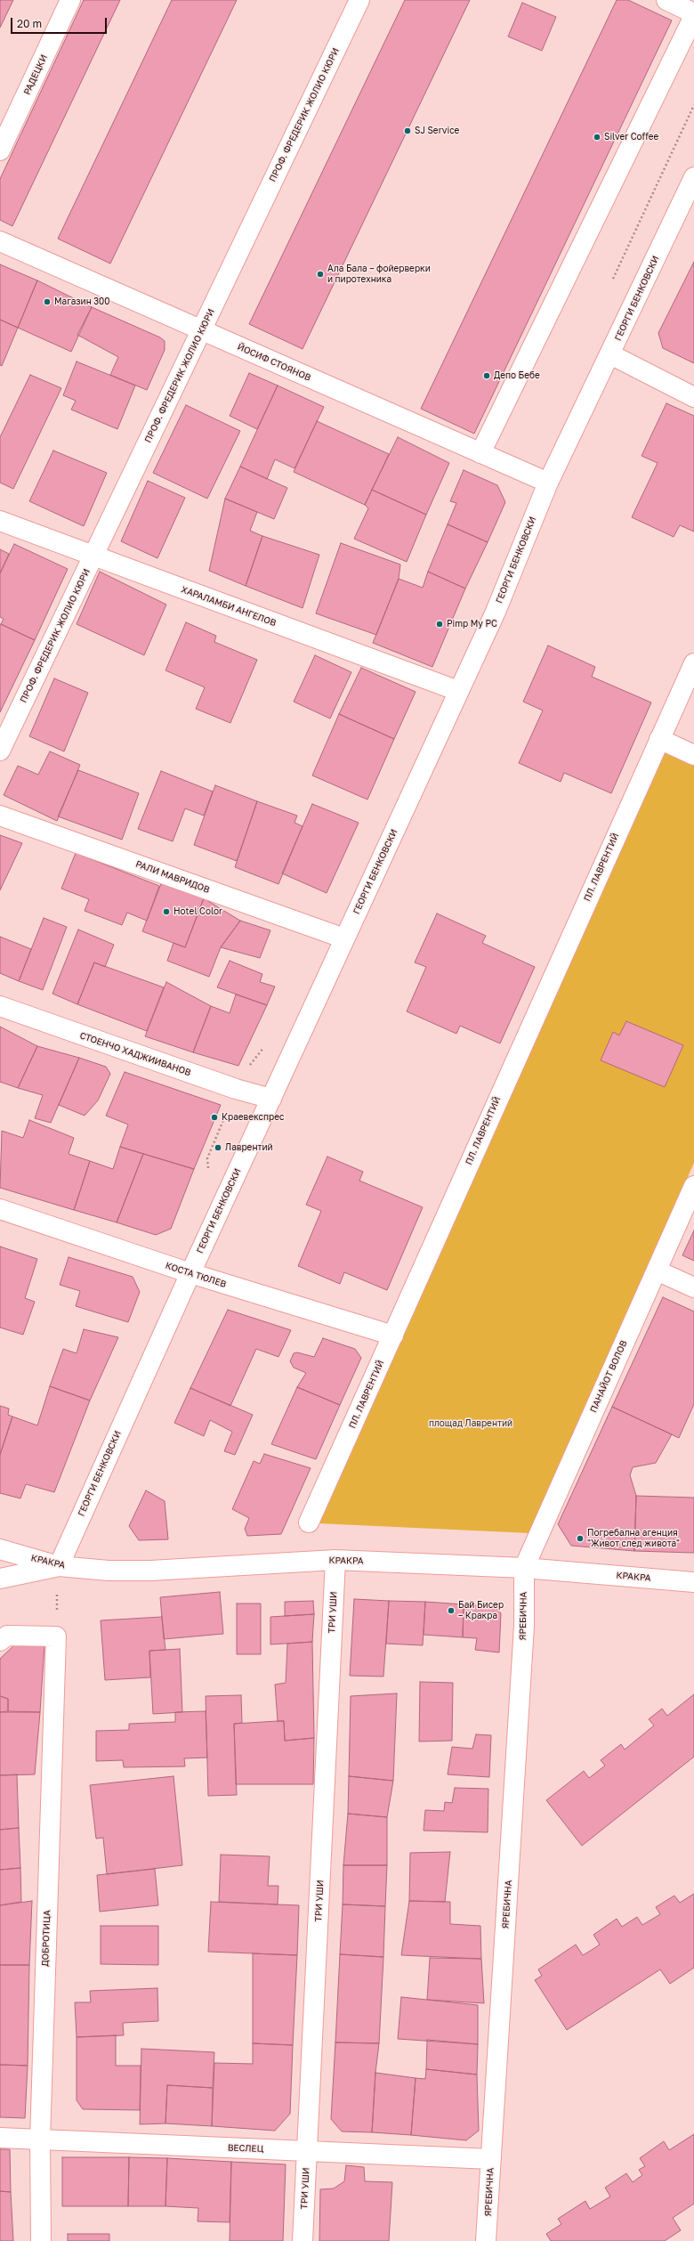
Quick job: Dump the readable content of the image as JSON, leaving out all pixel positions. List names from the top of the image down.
{
  "streets": {
    "street": [
      "РАДЕЦКИ",
      "ПРОФ. ФРЕДЕРИК ЖОЛИО КЮРИ",
      "ГЕОРГИ БЕНКОВСКИ",
      "ЙОСИФ СТОЯНОВ",
      "ХАРАЛАМБИ АНГЕЛОВ",
      "ПЛ. ЛАВРЕНТИЙ",
      "РАЛИ МАВРИДОВ",
      "СТОЕНЧО ХАДЖИИВАНОВ",
      "КОСТА ТЮЛЕВ",
      "ПАНАЙОТ ВОЛОВ",
      "КРАКРА",
      "ТРИ УШИ",
      "ЯРЕБИЧНА",
      "ДОБРОТИЦА",
      "ВЕСЛЕЦ"
    ]
  },
  "crossings": [
    ["ПРОФ. ФРЕДЕРИК ЖОЛИО КЮРИ", "ЙОСИФ СТОЯНОВ"],
    ["ПРОФ. ФРЕДЕРИК ЖОЛИО КЮРИ", "ХАРАЛАМБИ АНГЕЛОВ"],
    ["ГЕОРГИ БЕНКОВСКИ", "ЙОСИФ СТОЯНОВ"],
    ["ГЕОРГИ БЕНКОВСКИ", "ХАРАЛАМБИ АНГЕЛОВ"],
    ["ГЕОРГИ БЕНКОВСКИ", "РАЛИ МАВРИДОВ"],
    ["ГЕОРГИ БЕНКОВСКИ", "СТОЕНЧО ХАДЖИИВАНОВ"],
    ["ГЕОРГИ БЕНКОВСКИ", "КОСТА ТЮЛЕВ"],
    ["ГЕОРГИ БЕНКОВСКИ", "КРАКРА"],
    ["ПЛ. ЛАВРЕНТИЙ", "КОСТА ТЮЛЕВ"],
    ["ПАНАЙОТ ВОЛОВ", "КРАКРА"],
    ["ПАНАЙОТ ВОЛОВ", "ЯРЕБИЧНА"],
    ["КРАКРА", "ТРИ УШИ"],
    ["КРАКРА", "ЯРЕБИЧНА"],
    ["ТРИ УШИ", "ВЕСЛЕЦ"],
    ["ЯРЕБИЧНА", "ВЕСЛЕЦ"],
    ["ДОБРОТИЦА", "ВЕСЛЕЦ"]
  ],
  "parks": ["площад Лаврентий"],
  "places": [
    "SJ Service",
    "Silver Coffee",
    "Ала Бала – фойерверки и пиротехника",
    "Магазин 300",
    "Депо Бебе",
    "Pimp My PC",
    "Hotel Color",
    "Краевекспрес",
    "Лаврентий",
    "Погребална агенция \"Живот след живота\"",
    "Бай Бисер – Кракра"
  ],
  "scale_bar": "20 m"
}
